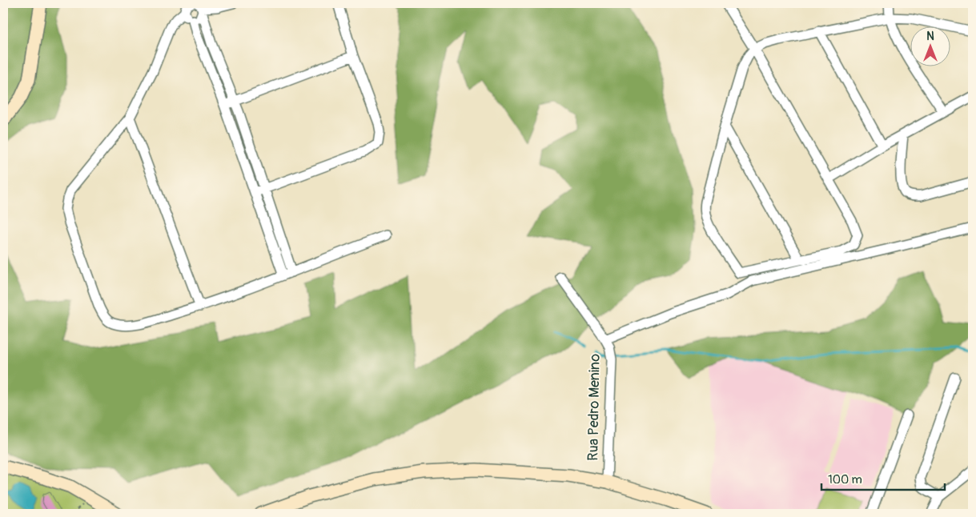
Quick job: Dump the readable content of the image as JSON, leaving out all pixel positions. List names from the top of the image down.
{
  "streets": {
    "street": ["Rua Pedro Menino"]
  },
  "scale_bar": "100 m",
  "north": "top"
}
